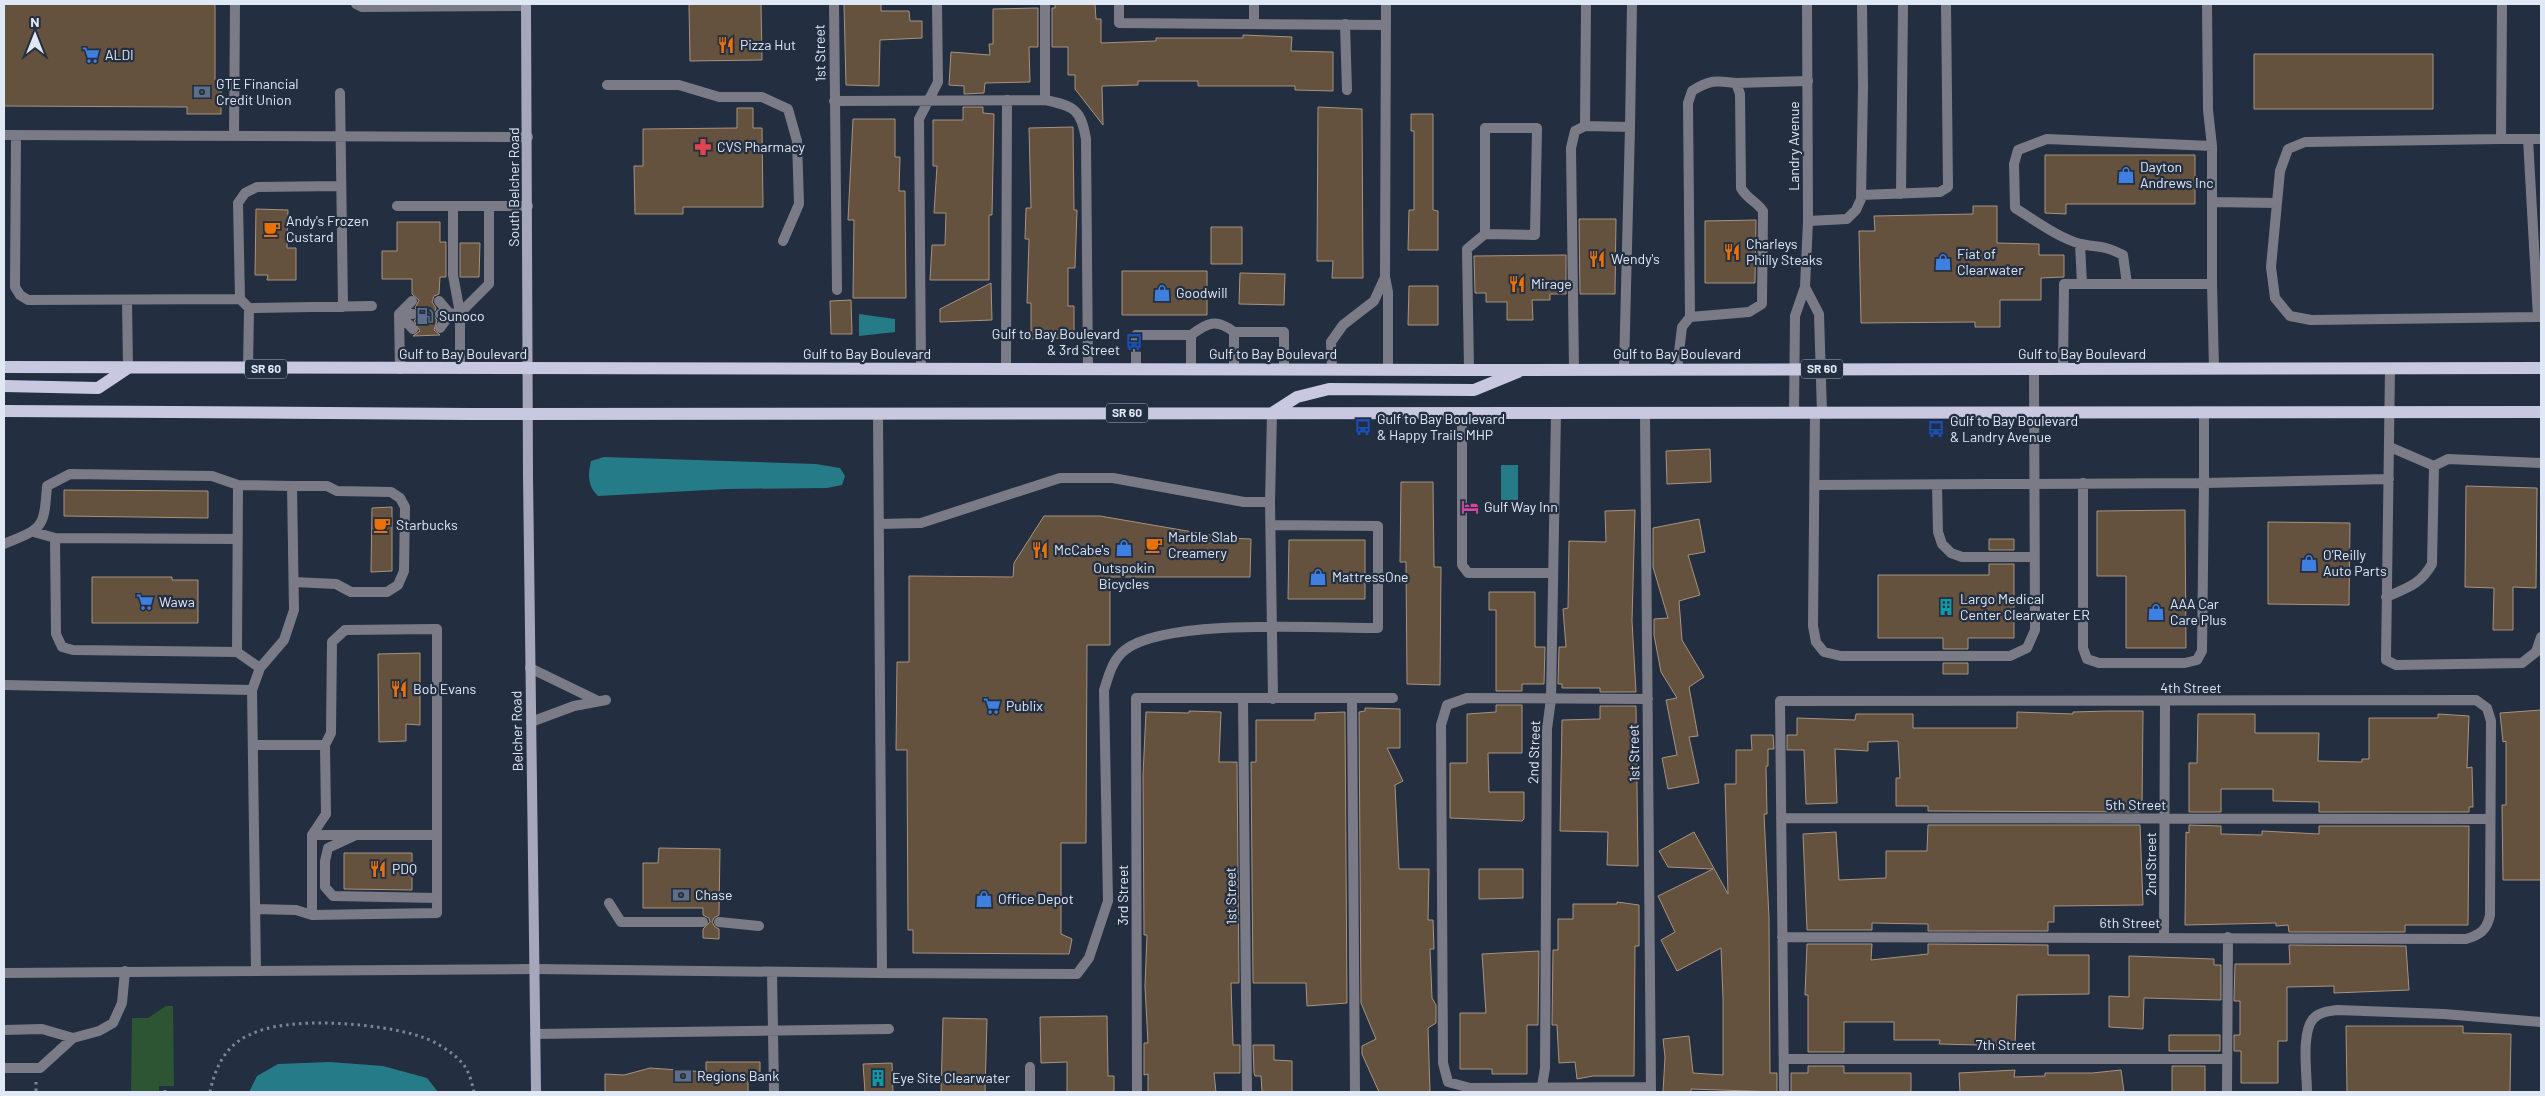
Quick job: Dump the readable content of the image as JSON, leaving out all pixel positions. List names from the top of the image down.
{
  "streets": {
    "main road": [
      "South Belcher Road",
      "Gulf to Bay Boulevard",
      "SR 60",
      "Belcher Road"
    ],
    "street": [
      "1st Street",
      "Landry Avenue",
      "4th Street",
      "2nd Street",
      "5th Street",
      "3rd Street",
      "6th Street",
      "7th Street"
    ]
  },
  "crossings": [
    ["1st Street", "SR 60"],
    ["1st Street", "3rd Street"],
    ["Landry Avenue", "Gulf to Bay Boulevard"],
    ["Landry Avenue", "SR 60"],
    ["South Belcher Road", "Gulf to Bay Boulevard"],
    ["South Belcher Road", "Belcher Road"],
    ["Gulf to Bay Boulevard", "Belcher Road"],
    ["SR 60", "Belcher Road"],
    ["SR 60", "2nd Street"],
    ["4th Street", "2nd Street"],
    ["4th Street", "5th Street"],
    ["4th Street", "6th Street"],
    ["2nd Street", "5th Street"],
    ["2nd Street", "6th Street"]
  ],
  "places": {
    "restaurant": [
      "Pizza Hut",
      "Charleys Philly Steaks",
      "Wendy's",
      "Mirage",
      "McCabe's",
      "Bob Evans",
      "PDQ"
    ],
    "supermarket": ["ALDI", "Wawa", "Publix"],
    "bank": ["GTE Financial Credit Union", "Chase", "Regions Bank"],
    "pharmacy": ["CVS Pharmacy"],
    "shop": [
      "Dayton Andrews Inc",
      "Fiat of Clearwater",
      "Goodwill",
      "Outspokin Bicycles",
      "O'Reilly Auto Parts",
      "MattressOne",
      "AAA Car Care Plus",
      "Office Depot"
    ],
    "cafe": ["Andy's Frozen Custard", "Starbucks", "Marble Slab Creamery"],
    "fuel station": ["Sunoco"],
    "bus stop": ["Gulf to Bay Boulevard & 3rd Street", "Gulf to Bay Boulevard & Happy Trails MHP", "Gulf to Bay Boulevard & Landry Avenue"],
    "hotel": ["Gulf Way Inn"],
    "building": ["Largo Medical Center Clearwater ER", "Eye Site Clearwater"]
  },
  "north": "top"
}
